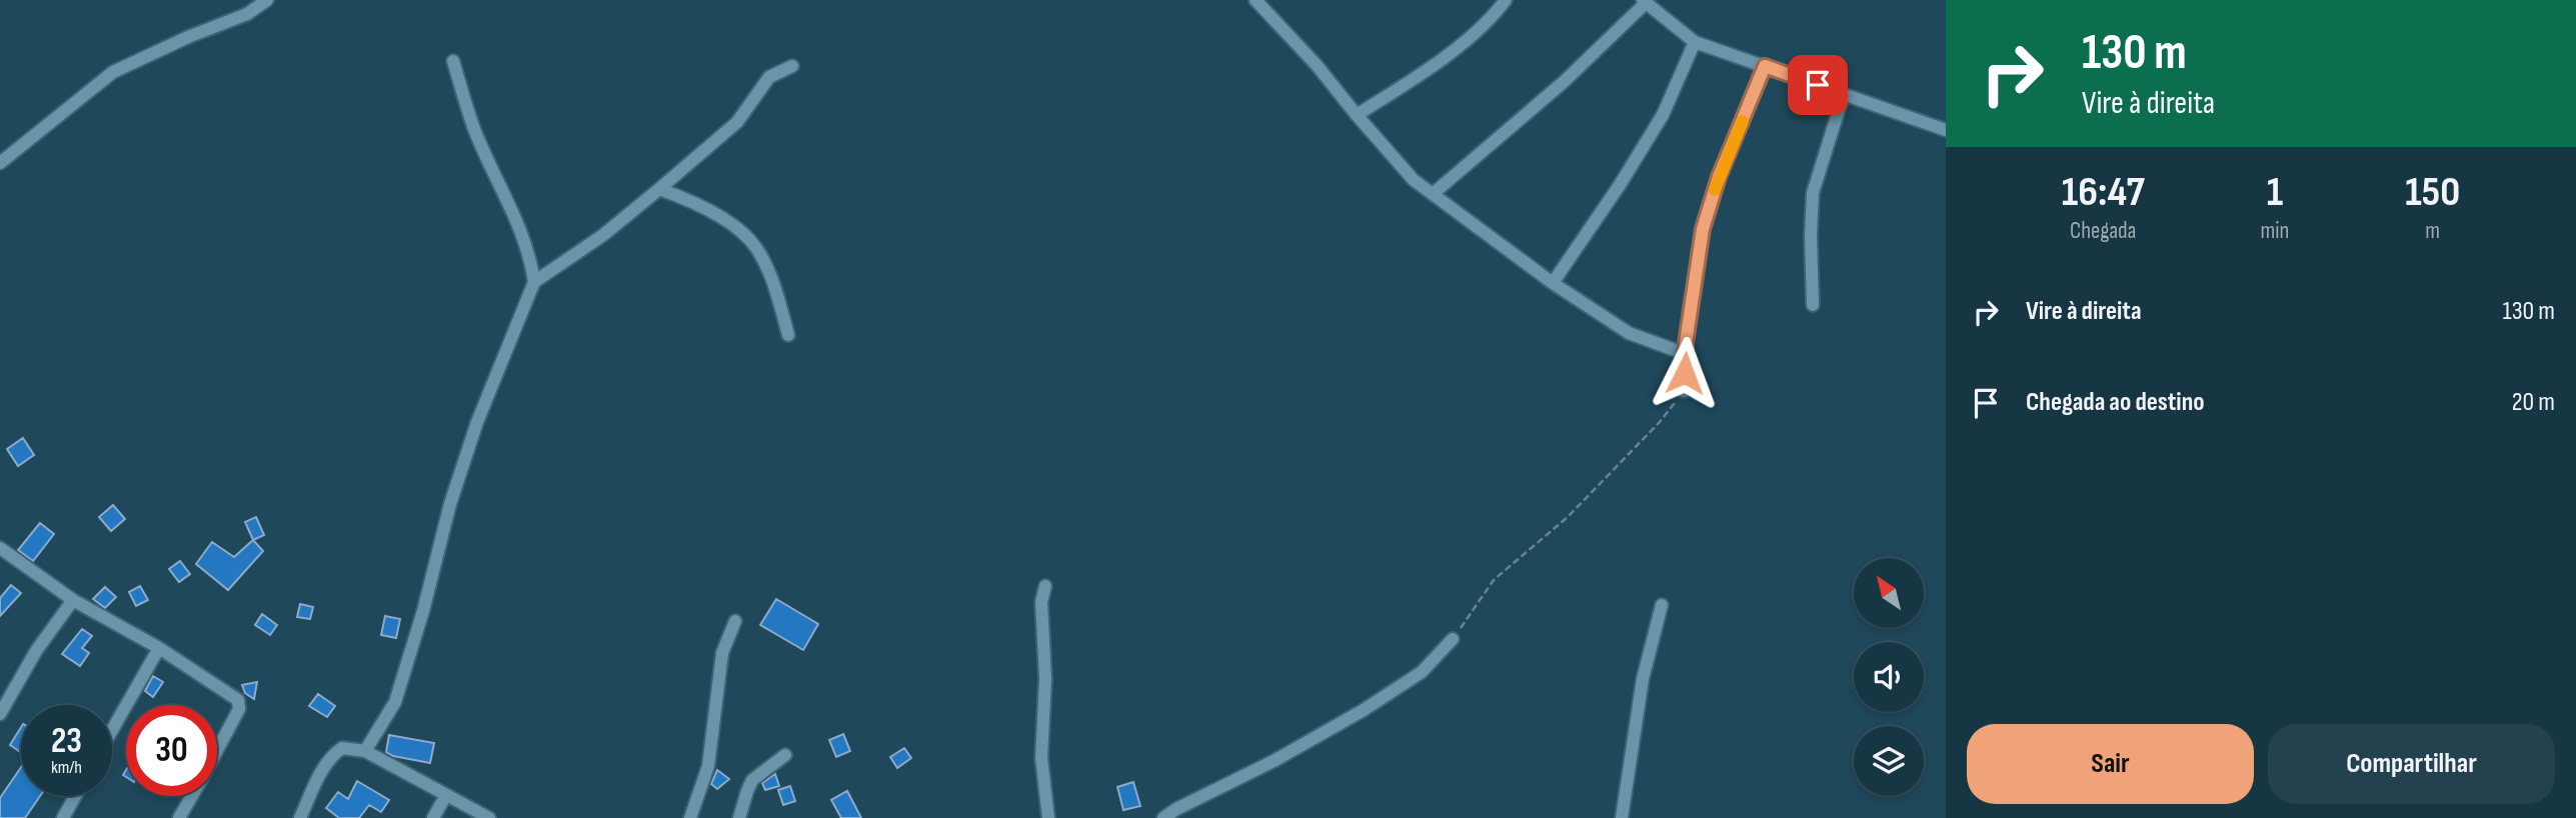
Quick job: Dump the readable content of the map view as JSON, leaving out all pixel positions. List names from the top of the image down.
{
  "north": "top left",
  "page": {
    "turn": ["130 m", "Vire à direita"],
    "eta": [
      "16:47",
      "Chegada",
      "1",
      "min",
      "150",
      "m"
    ],
    "list": [
      {
        "name": "Vire à direita",
        "value": "130 m"
      },
      {
        "name": "Chegada ao destino",
        "value": "20 m"
      }
    ],
    "speed": "23 km/h",
    "limit": "30",
    "buttons": ["Sair", "Compartilhar"]
  }
}
